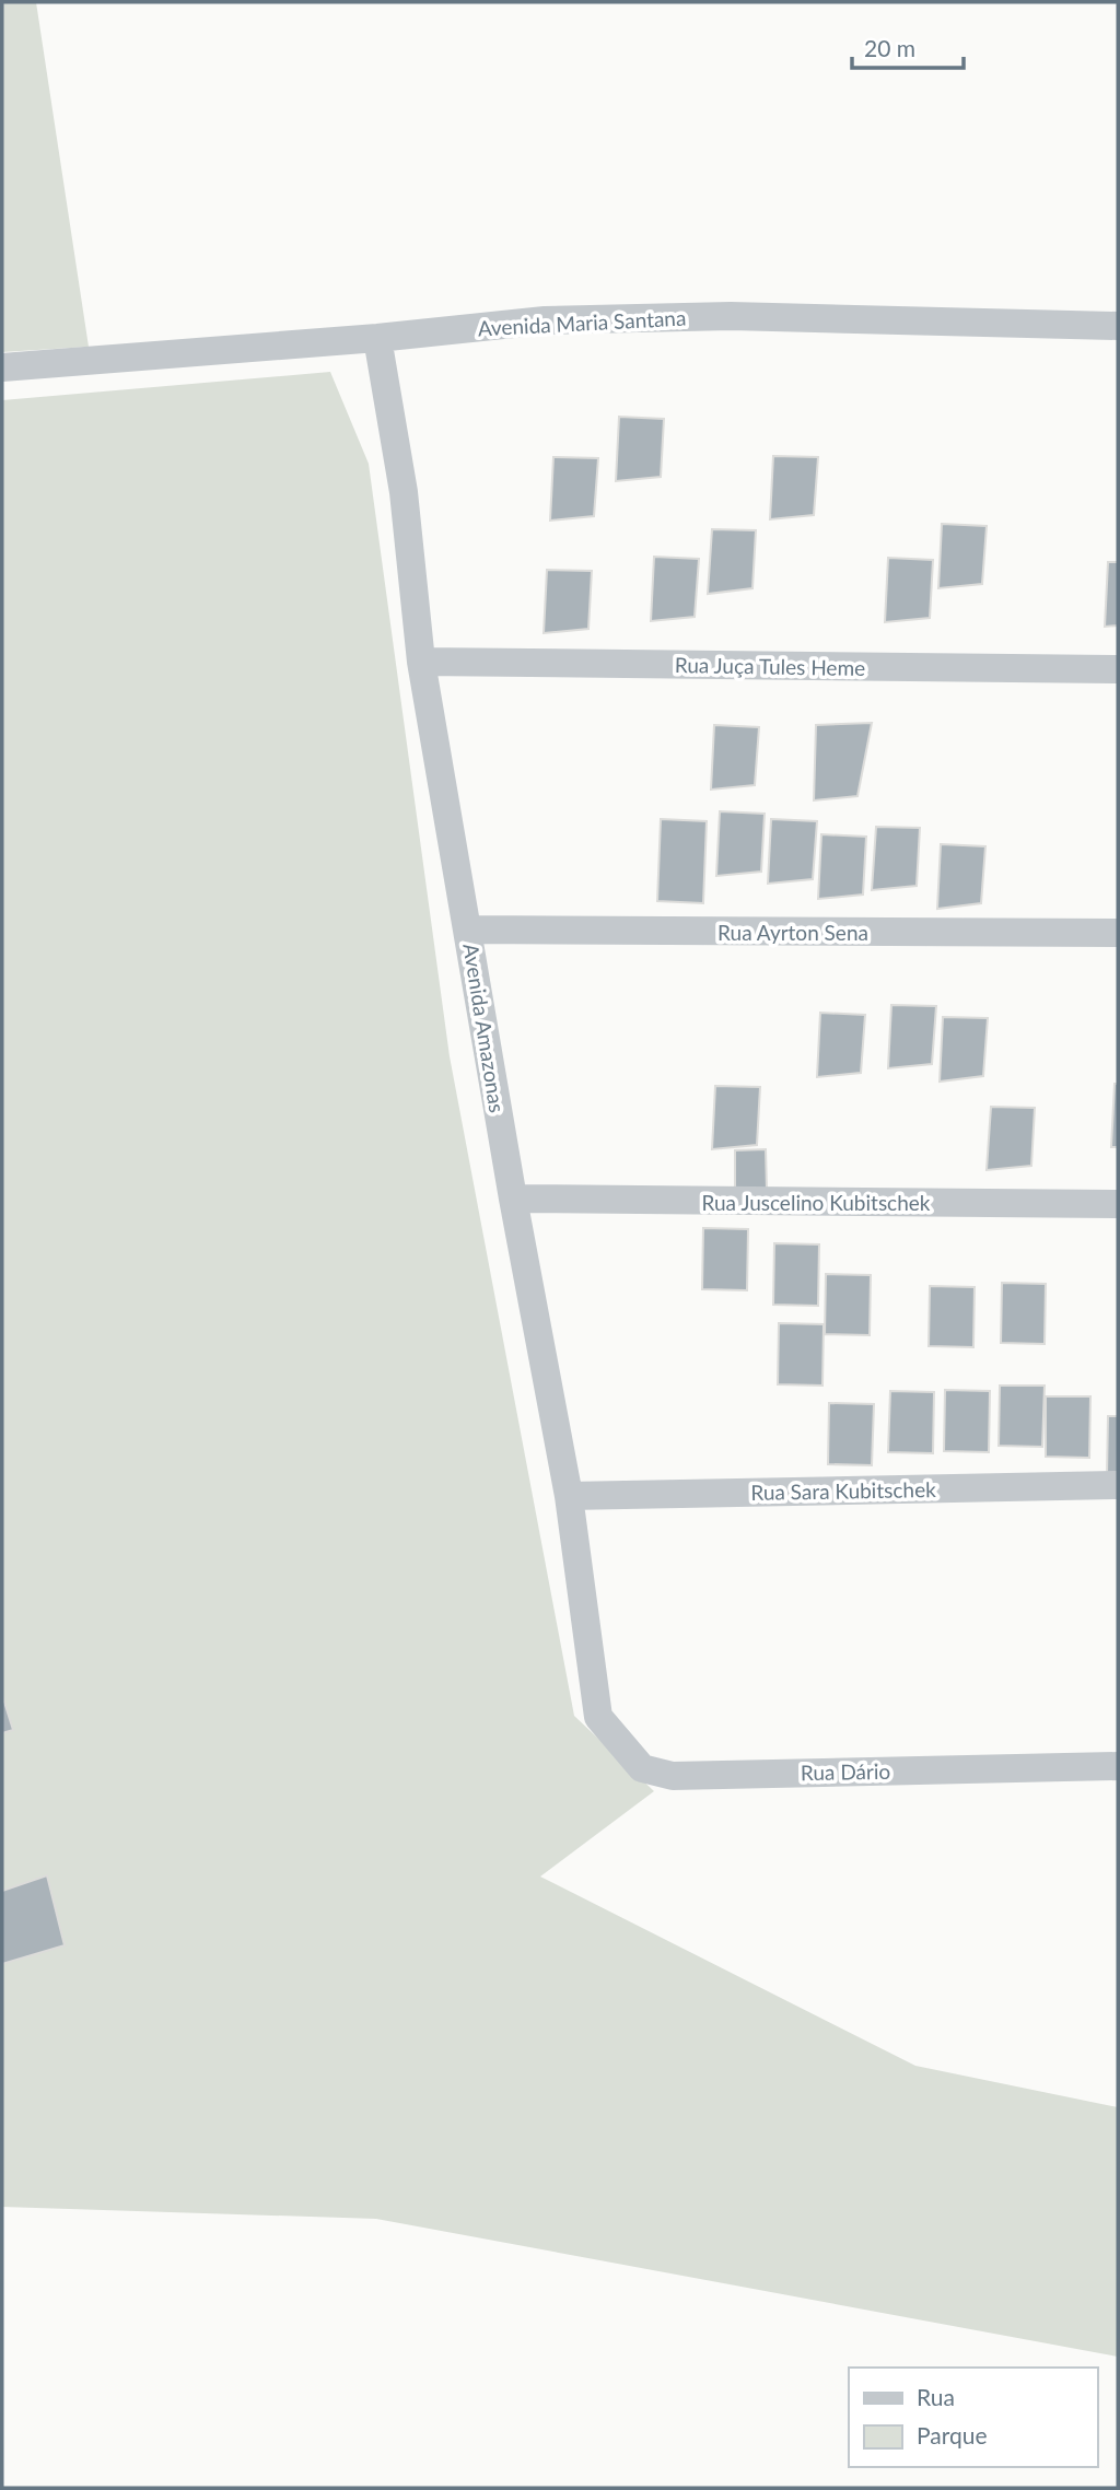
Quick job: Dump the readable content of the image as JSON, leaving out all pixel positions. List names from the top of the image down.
{
  "streets": {
    "street": [
      "Avenida Maria Santana",
      "Rua Juça Tules Heme",
      "Rua Ayrton Sena",
      "Avenida Amazonas",
      "Rua Juscelino Kubitschek",
      "Rua Sara Kubitschek",
      "Rua Dário"
    ]
  },
  "crossings": [
    ["Avenida Maria Santana", "Avenida Amazonas"],
    ["Rua Juça Tules Heme", "Avenida Amazonas"],
    ["Rua Ayrton Sena", "Avenida Amazonas"],
    ["Avenida Amazonas", "Rua Juscelino Kubitschek"],
    ["Avenida Amazonas", "Rua Sara Kubitschek"],
    ["Avenida Amazonas", "Rua Dário"]
  ],
  "legend": ["Rua", "Parque"],
  "scale_bar": "20 m"
}
